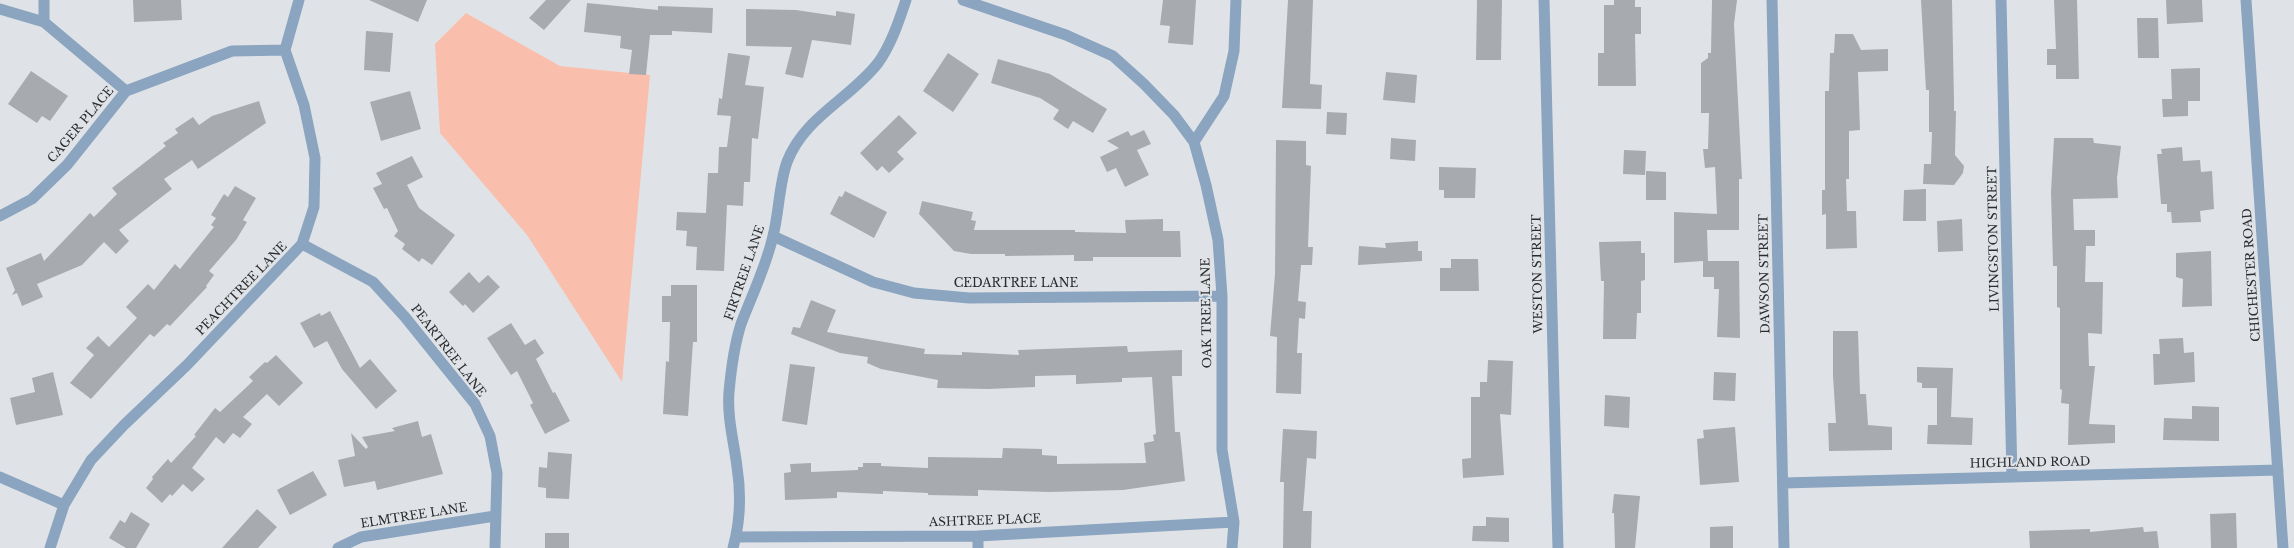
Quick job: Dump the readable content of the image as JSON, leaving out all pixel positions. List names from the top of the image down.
{
  "streets": {
    "street": [
      "CAGER PLACE",
      "LIVINGSTON STREET",
      "FIRTREE LANE",
      "WESTON STREET",
      "DAWSON STREET",
      "CHICHESTER ROAD",
      "CEDARTREE LANE",
      "PEACHTREE LANE",
      "OAK TREE LANE",
      "PEARTREE LANE",
      "HIGHLAND ROAD",
      "ELMTREE LANE",
      "ASHTREE PLACE"
    ]
  },
  "crossings": [
    ["CAGER PLACE", "PEACHTREE LANE"],
    ["LIVINGSTON STREET", "HIGHLAND ROAD"],
    ["FIRTREE LANE", "CEDARTREE LANE"],
    ["FIRTREE LANE", "ASHTREE PLACE"],
    ["DAWSON STREET", "HIGHLAND ROAD"],
    ["CHICHESTER ROAD", "HIGHLAND ROAD"],
    ["CEDARTREE LANE", "OAK TREE LANE"],
    ["PEACHTREE LANE", "PEARTREE LANE"],
    ["OAK TREE LANE", "ASHTREE PLACE"],
    ["PEARTREE LANE", "ELMTREE LANE"]
  ]
}
